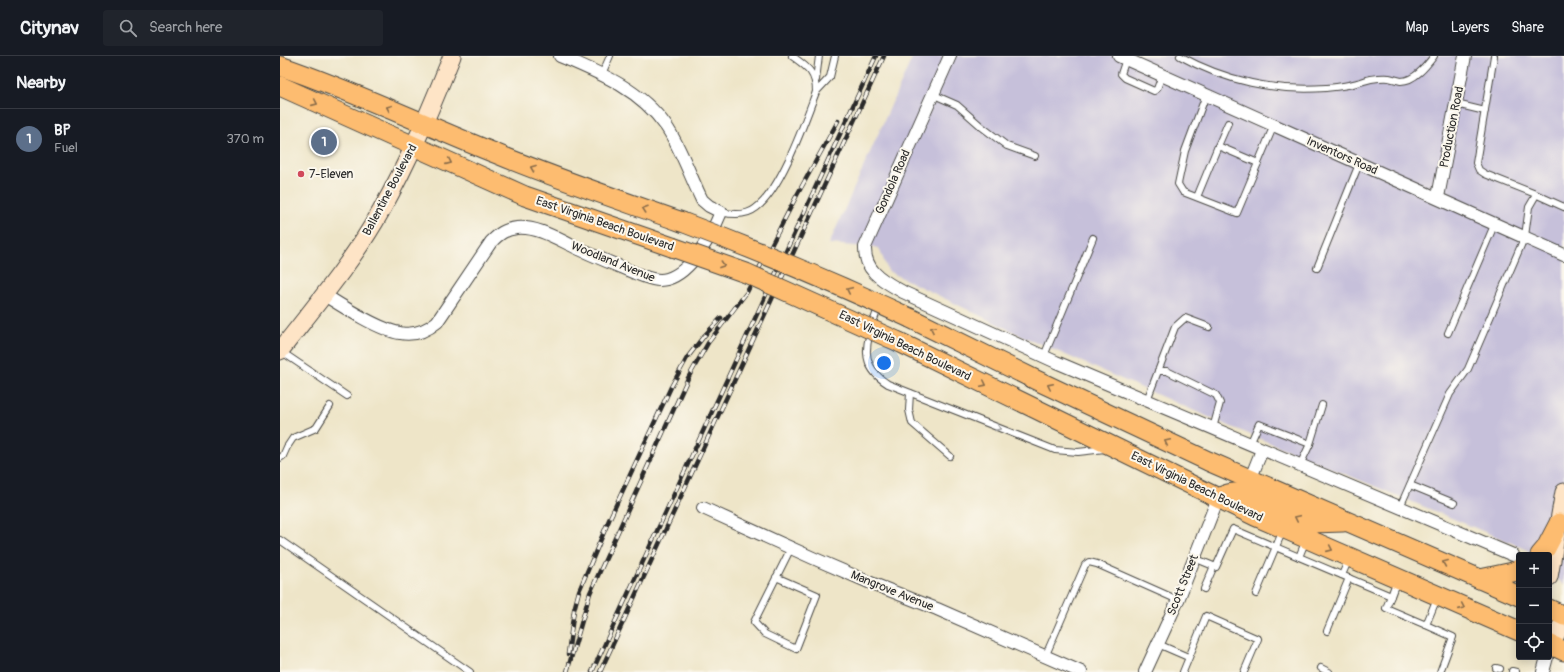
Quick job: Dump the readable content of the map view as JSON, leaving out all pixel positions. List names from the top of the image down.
{
  "streets": {
    "main road": ["Ballentine Boulevard", "East Virginia Beach Boulevard"],
    "street": [
      "Production Road",
      "Inventors Road",
      "Gondola Road",
      "Woodland Avenue",
      "Scott Street",
      "Mangrove Avenue"
    ]
  },
  "crossings": [
    ["Production Road", "Inventors Road"],
    ["Ballentine Boulevard", "East Virginia Beach Boulevard"],
    ["Ballentine Boulevard", "Woodland Avenue"],
    ["East Virginia Beach Boulevard", "Scott Street"]
  ],
  "places": ["7-Eleven"],
  "page": {
    "header": "Citynav",
    "search": "Search here",
    "nav": ["Map", "Layers", "Share"],
    "heading": "Nearby",
    "list": [
      {
        "mark": "1",
        "name": "BP",
        "note": "Fuel",
        "value": "370 m"
      }
    ],
    "pins": "1",
    "map_buttons": ["+", "−"]
  }
}
